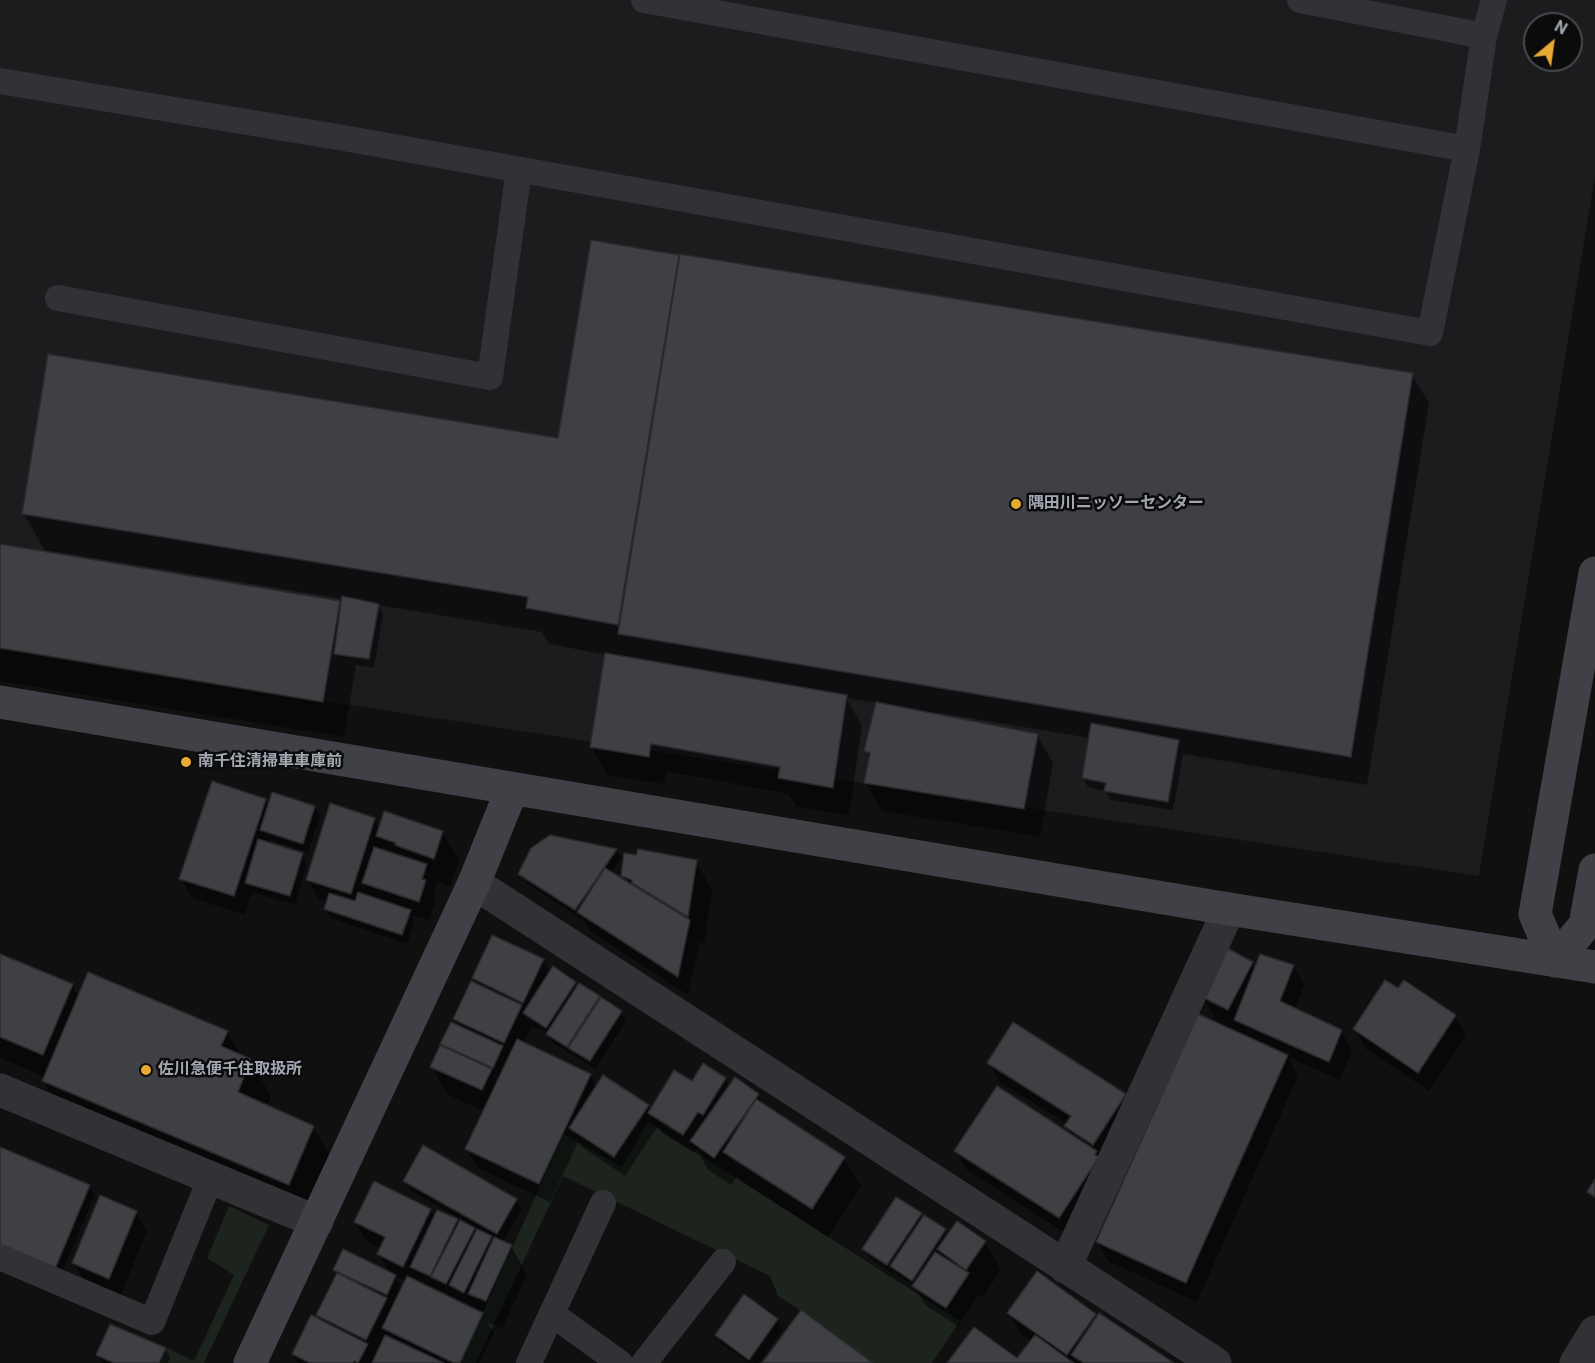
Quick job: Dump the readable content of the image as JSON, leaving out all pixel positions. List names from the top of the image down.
{
  "places": ["隅田川ニッソーセンター", "南千住清掃車車庫前", "佐川急便千住取扱所"],
  "north": "top right"
}
